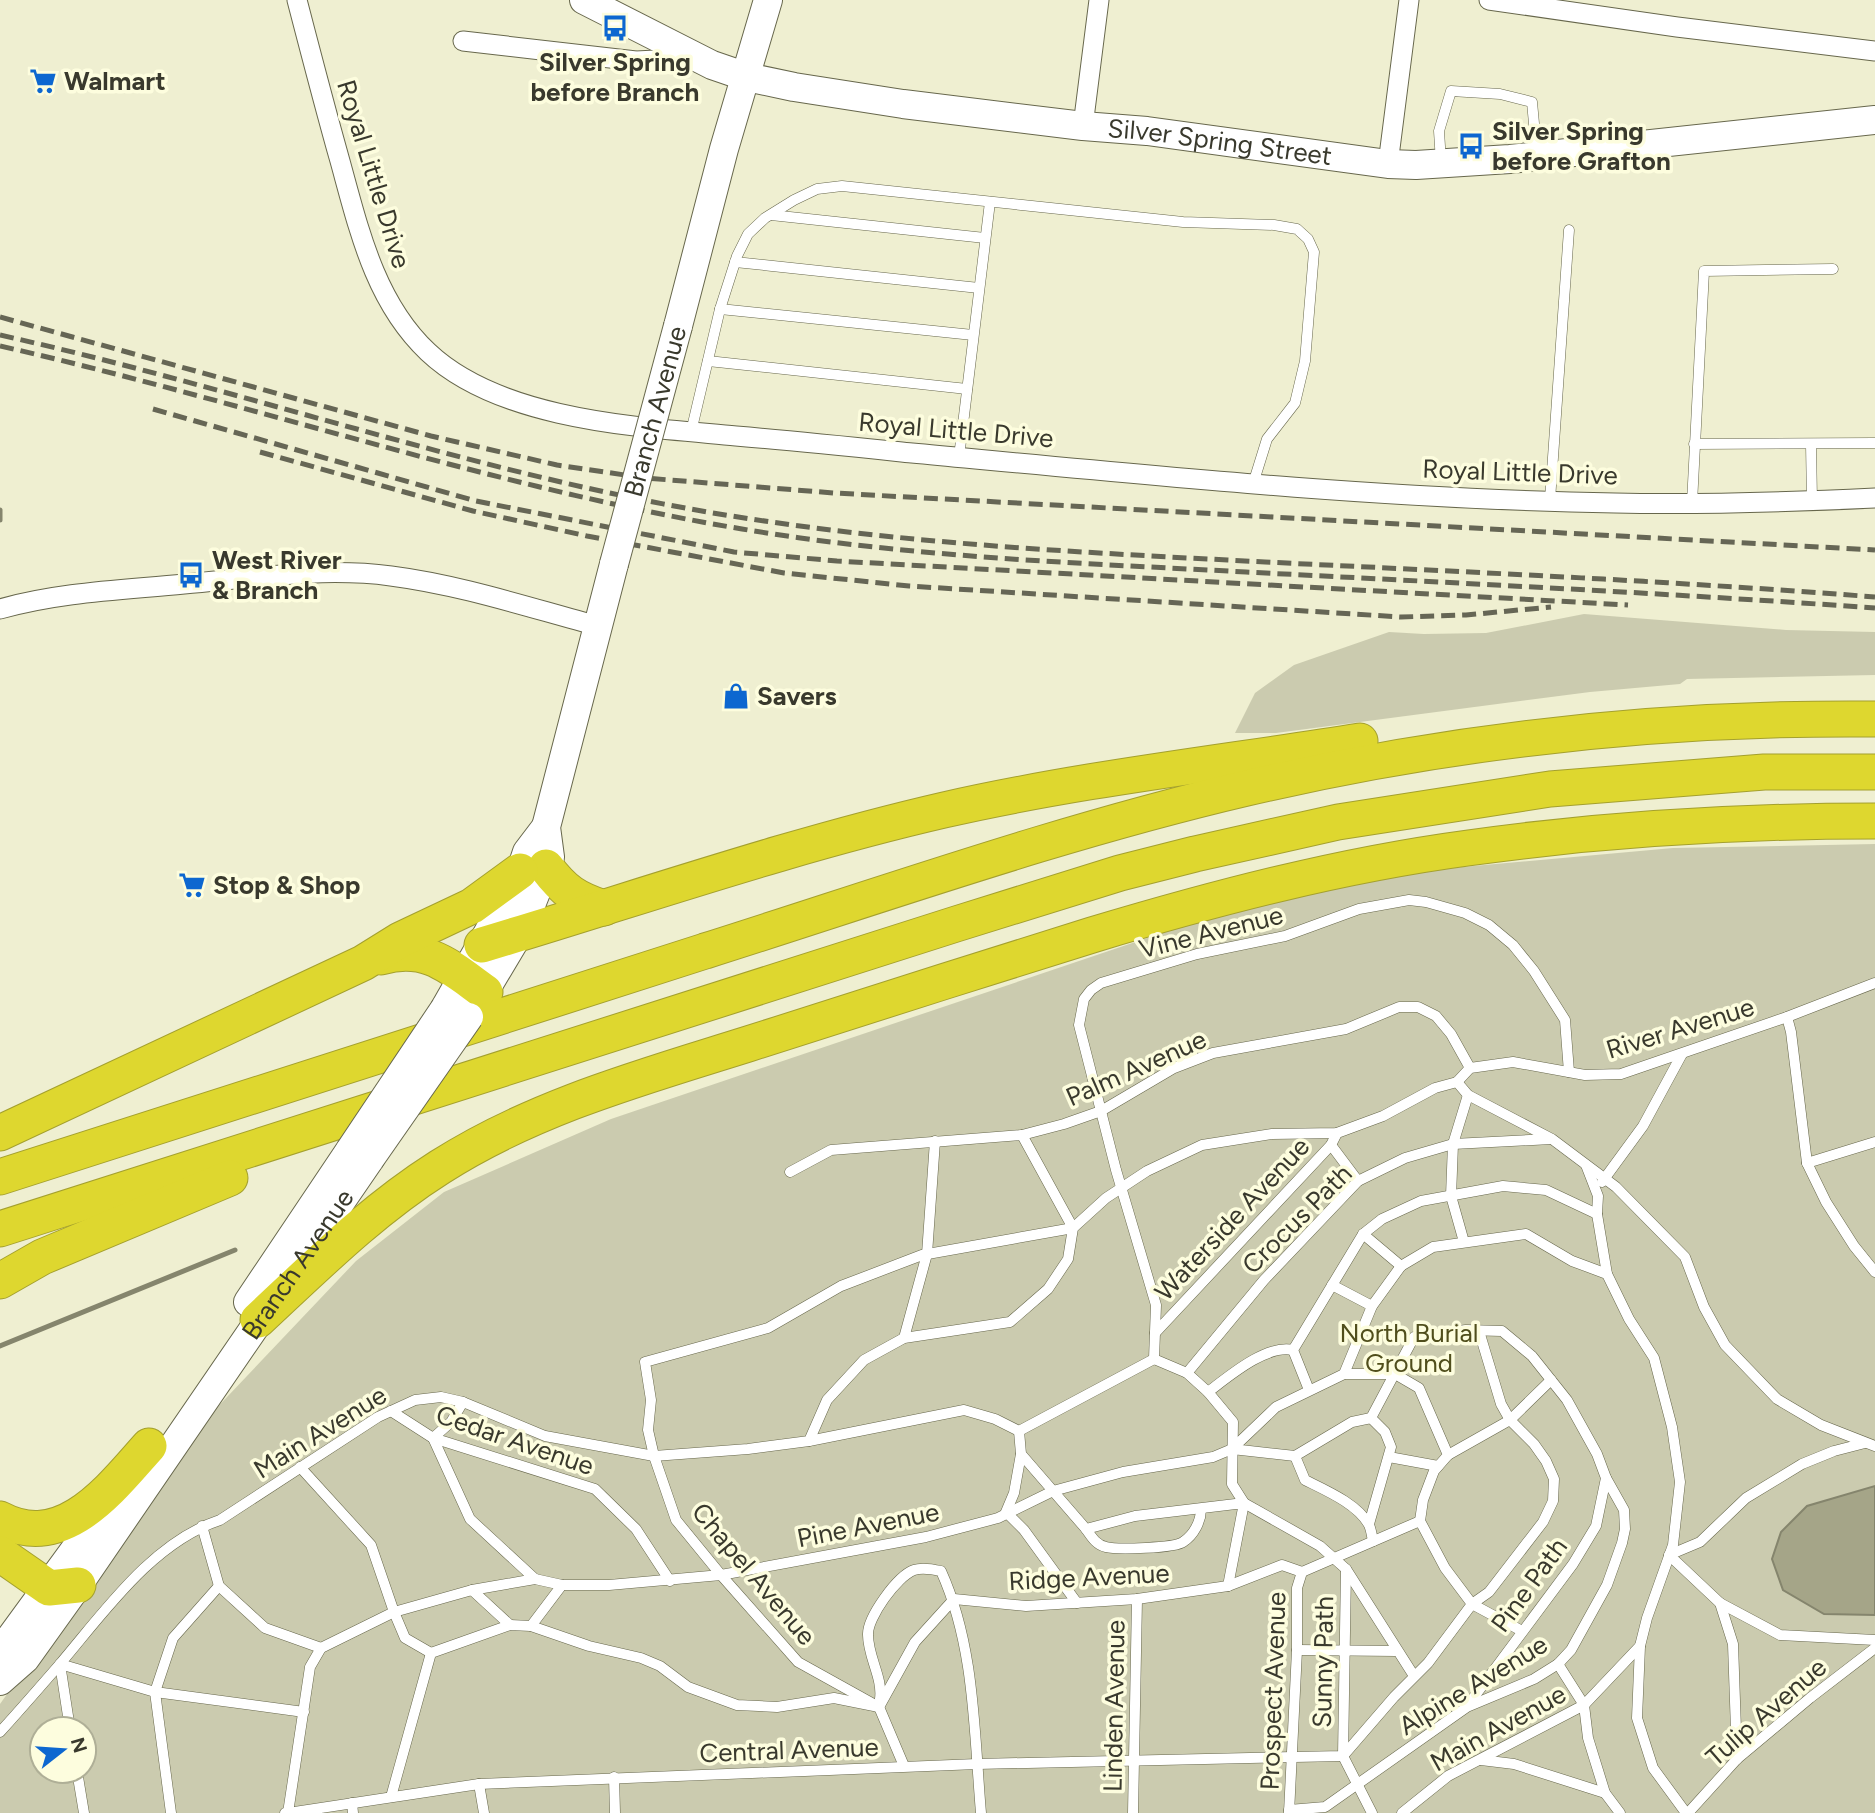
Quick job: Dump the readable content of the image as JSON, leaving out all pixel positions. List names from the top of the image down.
{
  "streets": {
    "main road": ["Silver Spring Street", "Branch Avenue"],
    "street": ["Royal Little Drive"],
    "lane": [
      "Vine Avenue",
      "River Avenue",
      "Palm Avenue",
      "Waterside Avenue",
      "Crocus Path",
      "Main Avenue",
      "Cedar Avenue",
      "Pine Avenue",
      "Chapel Avenue",
      "Ridge Avenue",
      "Pine Path",
      "Sunny Path",
      "Alpine Avenue",
      "Prospect Avenue",
      "Linden Avenue",
      "Tulip Avenue",
      "Central Avenue"
    ]
  },
  "crossings": [
    ["Silver Spring Street", "Branch Avenue"],
    ["Vine Avenue", "River Avenue"],
    ["Vine Avenue", "Palm Avenue"],
    ["Vine Avenue", "Waterside Avenue"],
    ["River Avenue", "Palm Avenue"],
    ["Main Avenue", "Cedar Avenue"],
    ["Main Avenue", "Chapel Avenue"],
    ["Cedar Avenue", "Pine Avenue"],
    ["Pine Avenue", "Chapel Avenue"],
    ["Pine Avenue", "Alpine Avenue"],
    ["Ridge Avenue", "Prospect Avenue"],
    ["Ridge Avenue", "Linden Avenue"],
    ["Pine Path", "Alpine Avenue"],
    ["Alpine Avenue", "Prospect Avenue"],
    ["Prospect Avenue", "Central Avenue"],
    ["Linden Avenue", "Central Avenue"]
  ],
  "parks": ["North Burial Ground"],
  "places": {
    "bus stop": ["Silver Spring before Branch", "Silver Spring before Grafton", "West River & Branch"],
    "supermarket": ["Walmart", "Stop & Shop"],
    "shop": ["Savers"]
  },
  "north": "right"
}
